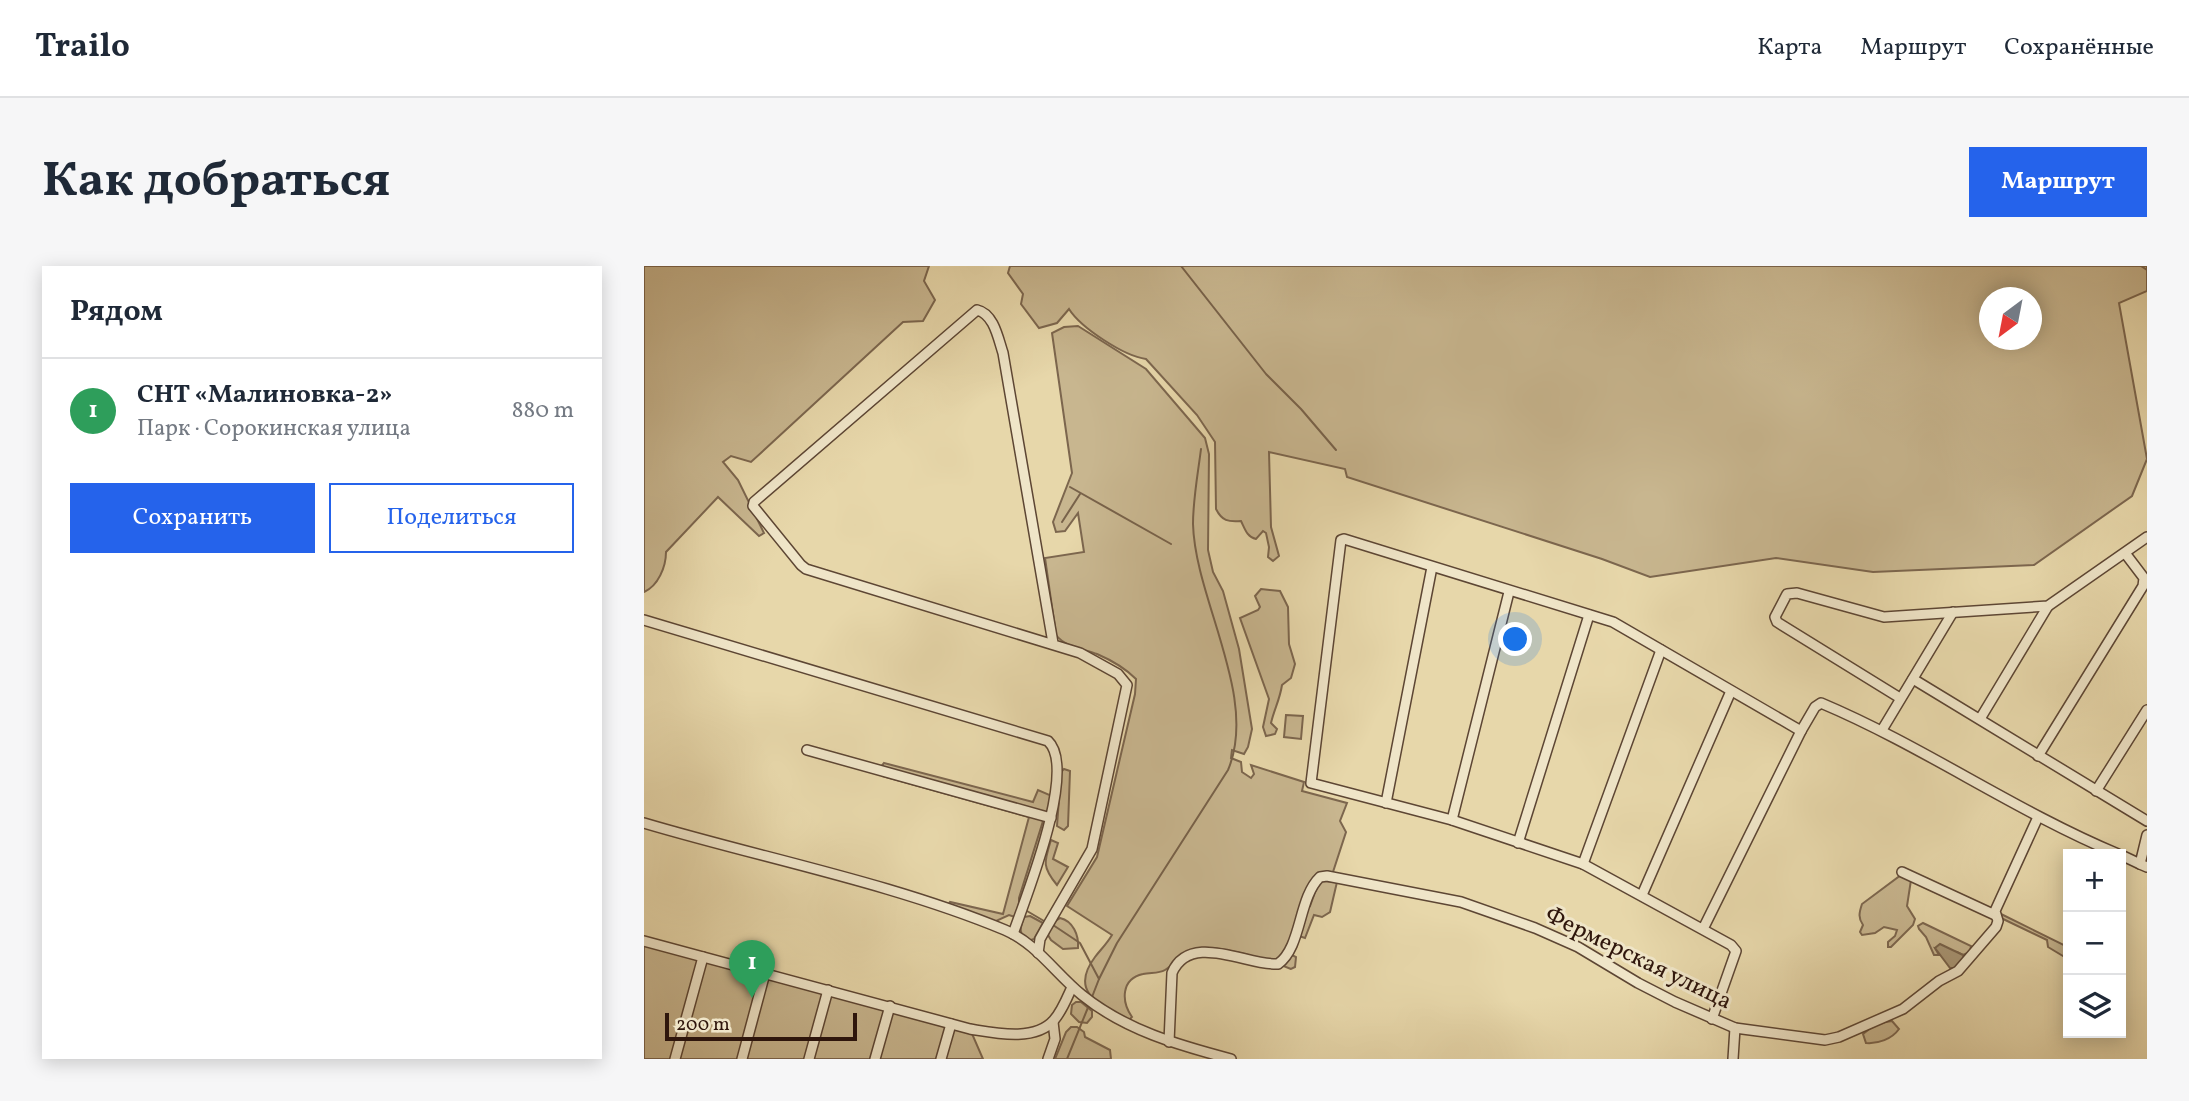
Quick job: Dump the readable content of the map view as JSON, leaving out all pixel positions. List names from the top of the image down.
{
  "streets": {
    "street": ["Фермерская улица"]
  },
  "scale_bar": "200 m",
  "north": "bottom left",
  "page": {
    "header": "Trailo",
    "nav": ["Карта", "Маршрут", "Сохранённые"],
    "buttons": [
      "Маршрут",
      ["Сохранить", "Поделиться"]
    ],
    "title": "Как добраться",
    "heading": "Рядом",
    "list": [
      {
        "mark": "1",
        "name": "СНТ «Малиновка-2»",
        "note": "Парк · Сорокинская улица",
        "value": "880 m"
      }
    ],
    "map_buttons": ["+", "−"],
    "pins": "1",
    "scale": "200 m"
  }
}
